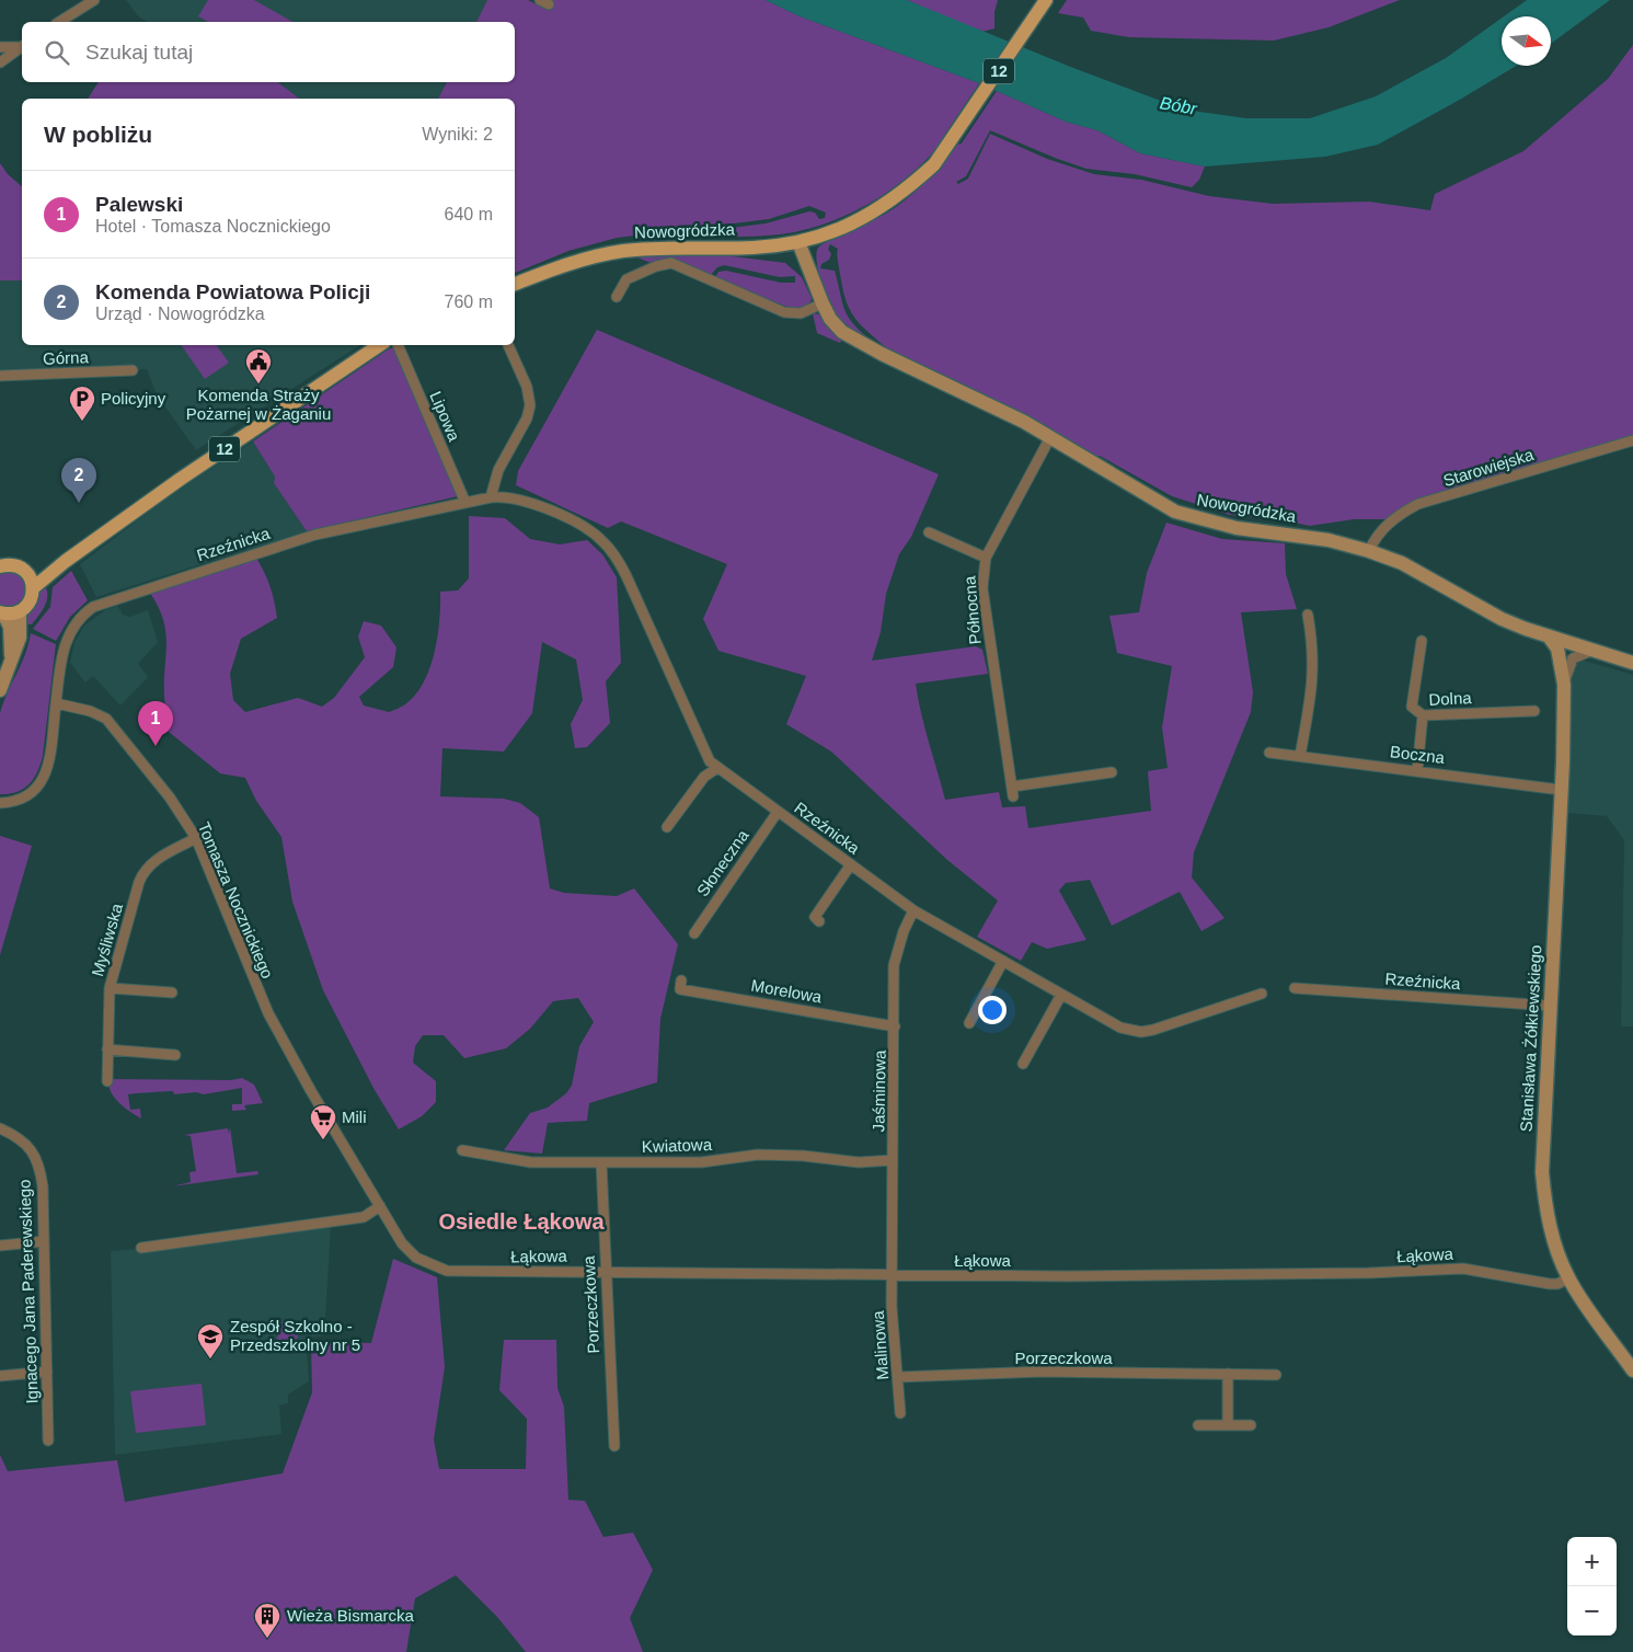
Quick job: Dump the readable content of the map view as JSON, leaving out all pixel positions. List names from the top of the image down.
{
  "streets": {
    "main road": ["12", "Nowogródzka", "Stanisława Żółkiewskiego"],
    "street": [
      "Górna",
      "Lipowa",
      "Starowiejska",
      "Rzeźnicka",
      "Północna",
      "Dolna",
      "Boczna",
      "Słoneczna",
      "Tomasza Nocznickiego",
      "Myśliwska",
      "Morelowa",
      "Jaśminowa",
      "Kwiatowa",
      "Łąkowa",
      "Ignacego Jana Paderewskiego",
      "Porzeczkowa",
      "Malinowa"
    ]
  },
  "crossings": [
    ["12", "Nowogródzka"],
    ["Nowogródzka", "Starowiejska"],
    ["Nowogródzka", "Północna"],
    ["Nowogródzka", "Stanisława Żółkiewskiego"],
    ["Lipowa", "Rzeźnicka"],
    ["Rzeźnicka", "Słoneczna"],
    ["Rzeźnicka", "Tomasza Nocznickiego"],
    ["Rzeźnicka", "Stanisława Żółkiewskiego"],
    ["Rzeźnicka", "Jaśminowa"],
    ["Dolna", "Boczna"],
    ["Boczna", "Stanisława Żółkiewskiego"],
    ["Tomasza Nocznickiego", "Myśliwska"],
    ["Tomasza Nocznickiego", "Łąkowa"],
    ["Morelowa", "Jaśminowa"],
    ["Stanisława Żółkiewskiego", "Łąkowa"],
    ["Jaśminowa", "Kwiatowa"],
    ["Jaśminowa", "Łąkowa"],
    ["Jaśminowa", "Malinowa"],
    ["Kwiatowa", "Porzeczkowa"],
    ["Łąkowa", "Porzeczkowa"],
    ["Łąkowa", "Malinowa"],
    ["Porzeczkowa", "Malinowa"]
  ],
  "districts": ["Osiedle Łąkowa"],
  "water": ["Bóbr"],
  "places": {
    "public building": ["Komenda Straży Pożarnej w Żaganiu"],
    "parking": ["Policyjny"],
    "supermarket": ["Mili"],
    "school or university": ["Zespół Szkolno - Przedszkolny nr 5"],
    "building": ["Wieża Bismarcka"]
  },
  "north": "right",
  "page": {
    "search": "Szukaj tutaj",
    "heading": ["W pobliżu", "Wyniki: 2"],
    "list": [
      {
        "mark": "1",
        "name": "Palewski",
        "note": "Hotel · Tomasza Nocznickiego",
        "value": "640 m"
      },
      {
        "mark": "2",
        "name": "Komenda Powiatowa Policji",
        "note": "Urząd · Nowogródzka",
        "value": "760 m"
      }
    ],
    "pins": ["2", "1"],
    "map_buttons": ["+", "−"]
  }
}
